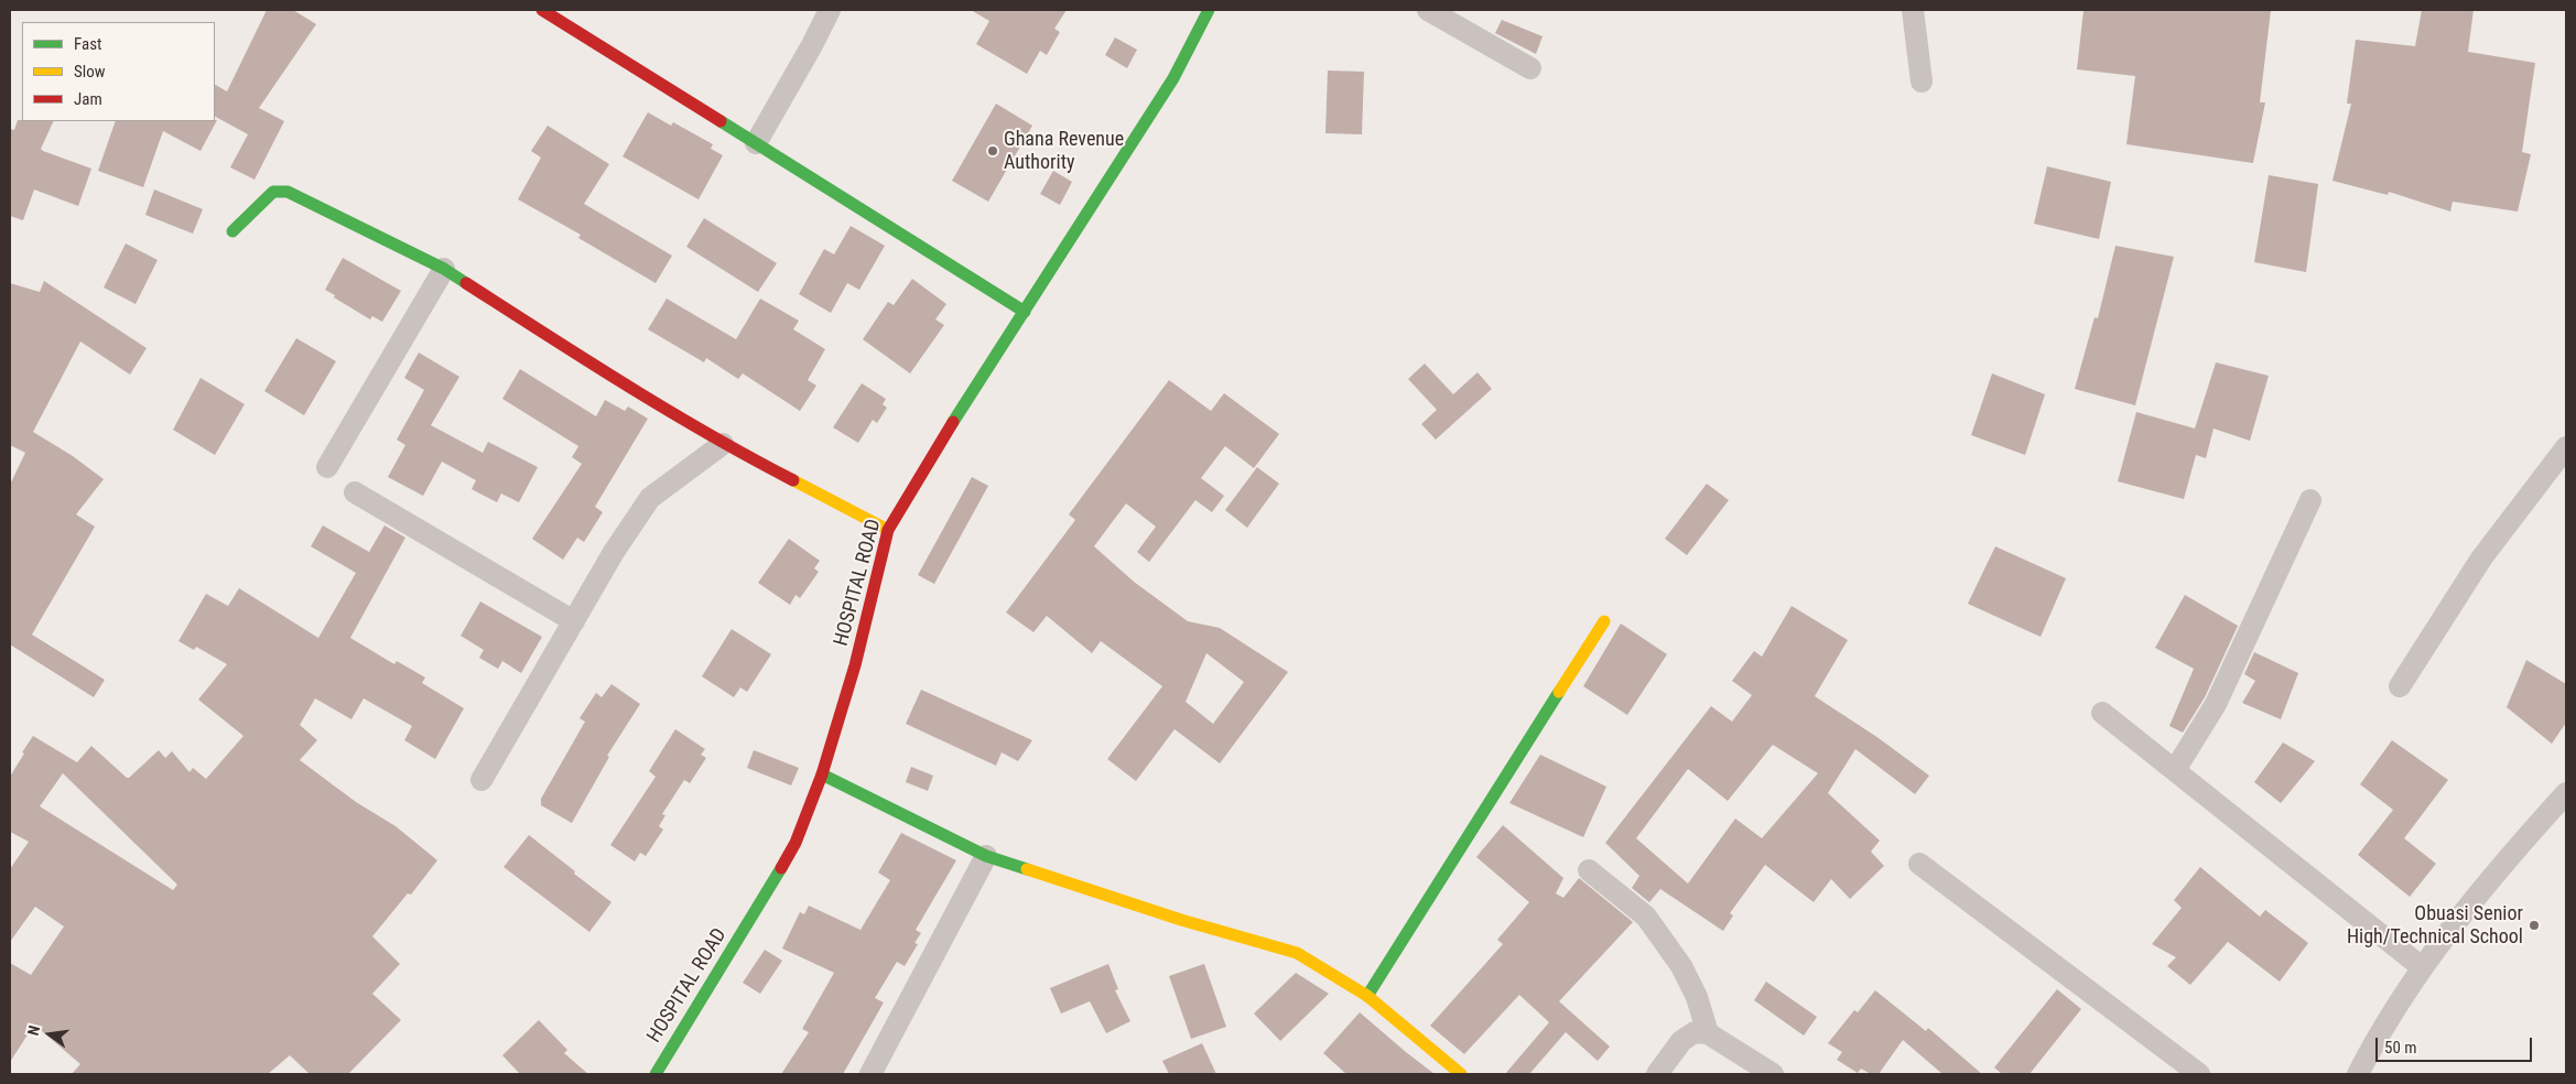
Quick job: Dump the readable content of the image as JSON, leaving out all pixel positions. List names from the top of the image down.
{
  "streets": {
    "street": ["HOSPITAL ROAD"]
  },
  "places": ["Ghana Revenue Authority", "Obuasi Senior High/Technical School"],
  "legend": ["Fast", "Slow", "Jam"],
  "scale_bar": "50 m",
  "north": "left"
}
